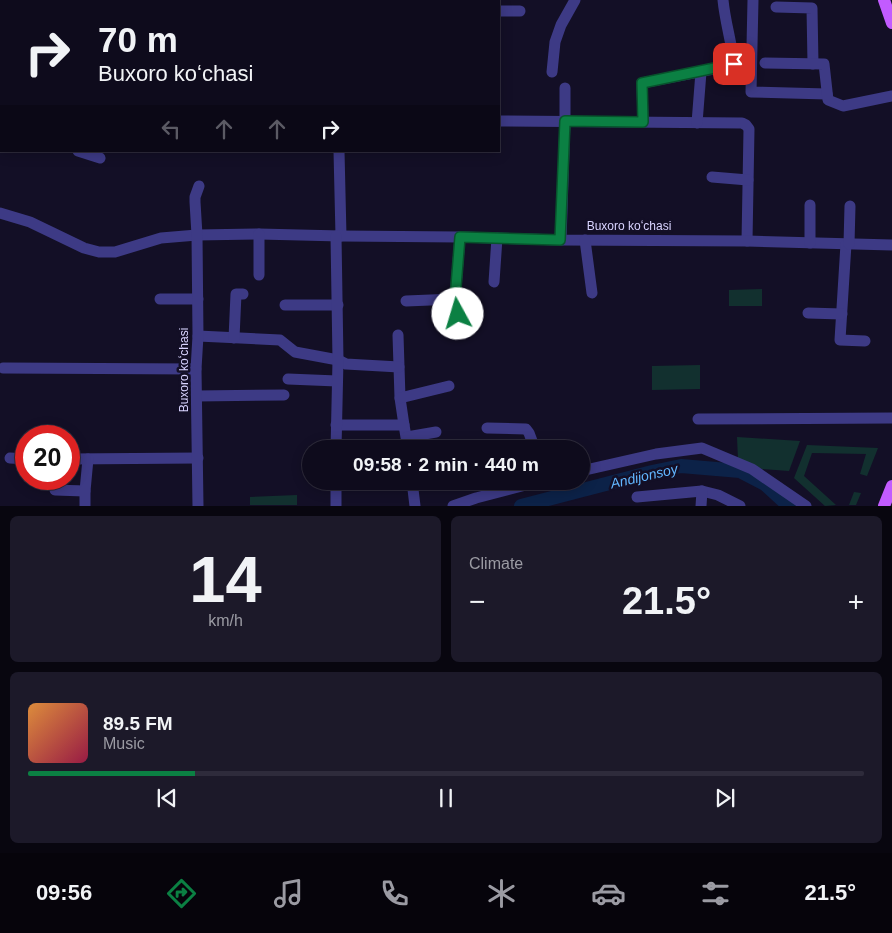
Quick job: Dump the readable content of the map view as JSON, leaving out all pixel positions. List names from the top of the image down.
{
  "streets": {
    "street": ["Buxoro koʻchasi"]
  },
  "water": ["Andijonsoy"],
  "page": {
    "turn": ["70 m", "Buxoro koʻchasi"],
    "limit": "20",
    "trip": "09:58 · 2 min · 440 m",
    "tile": [
      ["14", "km/h"],
      "Climate"
    ],
    "heat": ["−", "21.5°", "+"],
    "song": ["89.5 FM", "Music"],
    "tabs": ["09:56", "21.5°"]
  }
}
